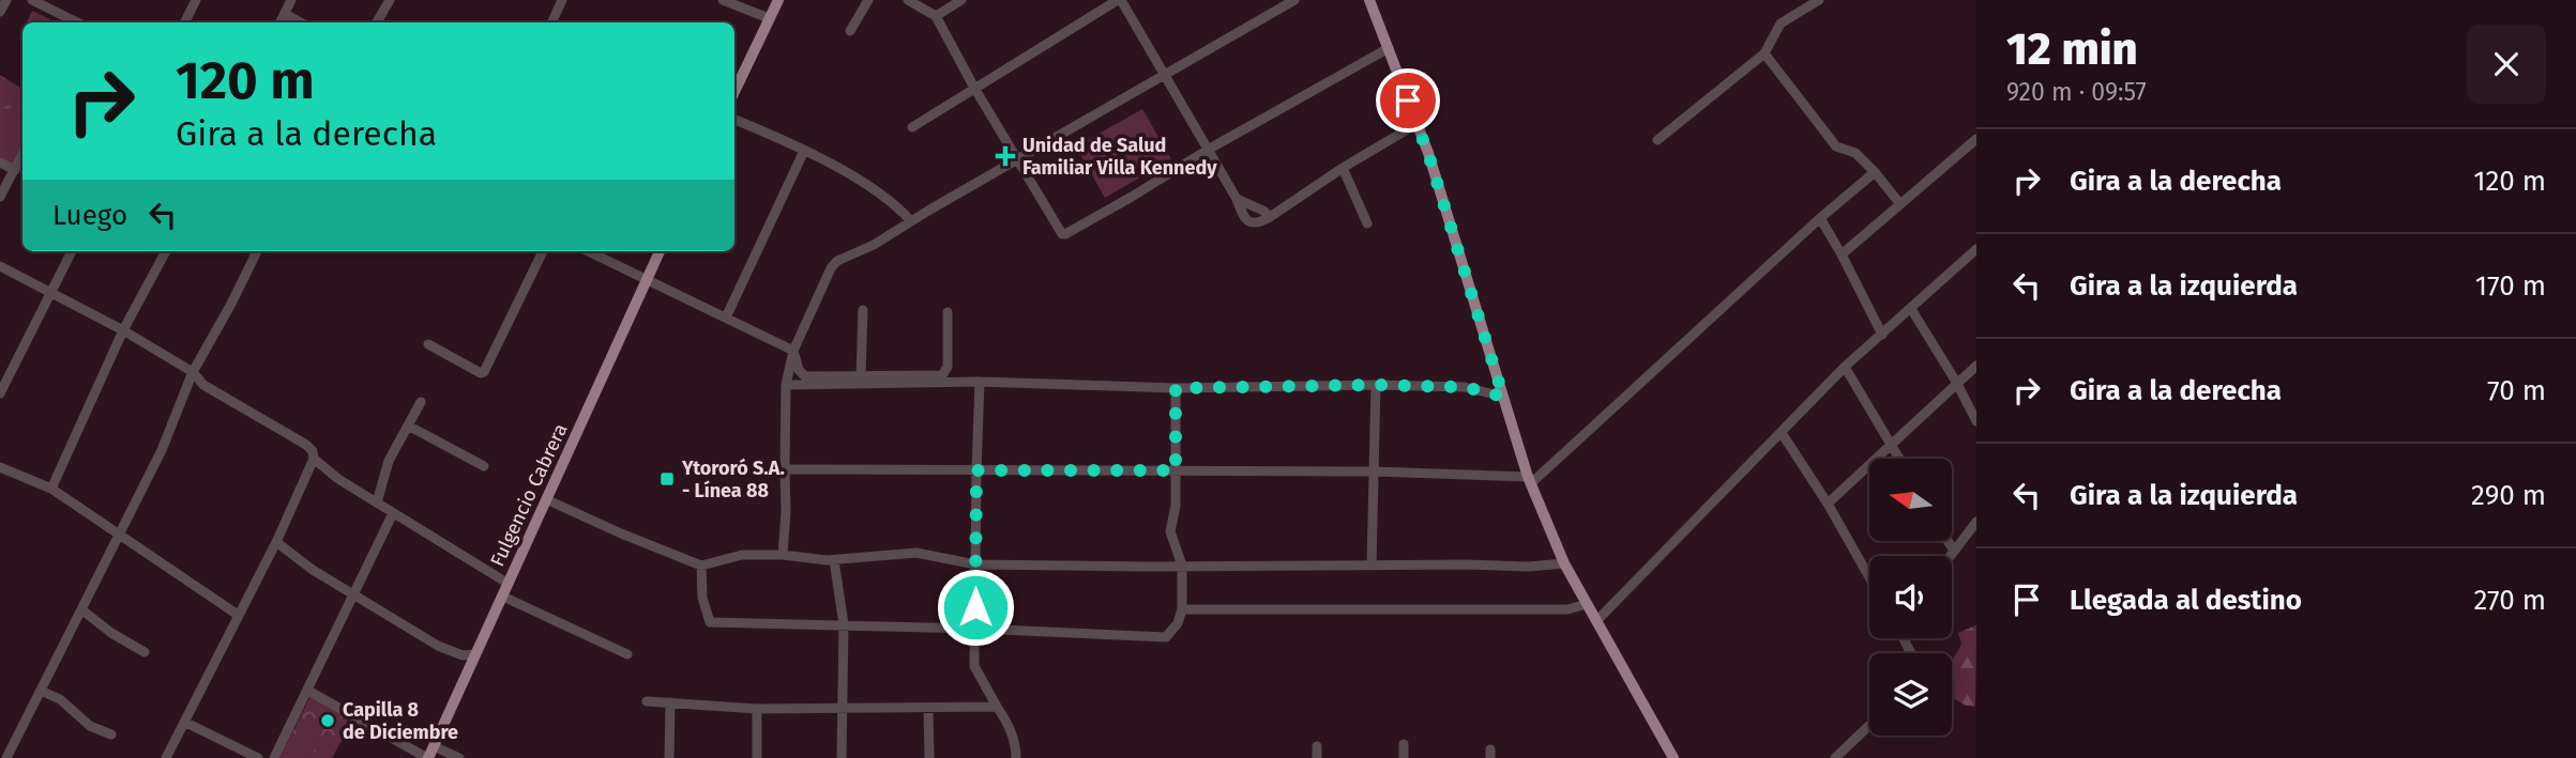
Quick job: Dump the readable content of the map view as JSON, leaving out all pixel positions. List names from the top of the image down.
{
  "streets": {
    "main road": ["Fulgencio Cabrera"]
  },
  "places": {
    "health": ["Unidad de Salud Familiar Villa Kennedy"],
    "transit": ["Ytororó S.A. - Línea 88"],
    "other": ["Capilla 8 de Diciembre"]
  },
  "north": "left",
  "page": {
    "heading": ["12 min", "920 m · 09:57"],
    "turn": ["120 m", "Gira a la derecha"],
    "list": [
      {
        "name": "Gira a la derecha",
        "value": "120 m"
      },
      {
        "name": "Gira a la izquierda",
        "value": "170 m"
      },
      {
        "name": "Gira a la derecha",
        "value": "70 m"
      },
      {
        "name": "Gira a la izquierda",
        "value": "290 m"
      },
      {
        "name": "Llegada al destino",
        "value": "270 m"
      }
    ],
    "then": "Luego"
  }
}
